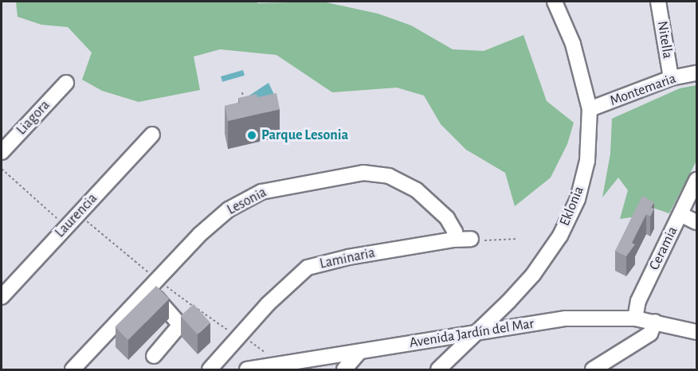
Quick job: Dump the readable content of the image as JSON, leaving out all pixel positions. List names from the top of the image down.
{
  "streets": {
    "street": [
      "Nitella",
      "Montemaria",
      "Liagora",
      "Lesonia",
      "Eklonia",
      "Laurencia",
      "Ceramia",
      "Laminaria",
      "Avenida Jardín del Mar"
    ]
  },
  "crossings": [
    ["Nitella", "Montemaria"],
    ["Montemaria", "Eklonia"],
    ["Lesonia", "Laminaria"],
    ["Eklonia", "Avenida Jardín del Mar"],
    ["Ceramia", "Avenida Jardín del Mar"]
  ],
  "places": ["Parque Lesonia"]
}
